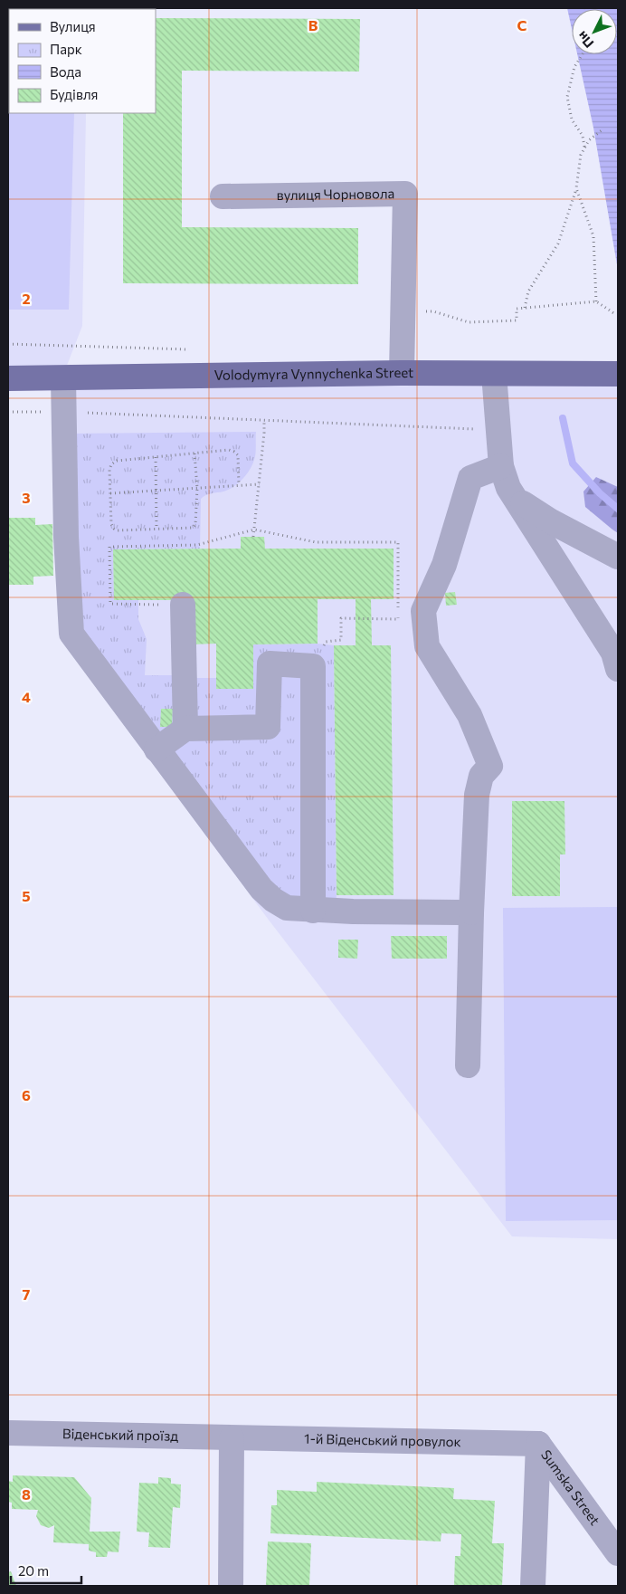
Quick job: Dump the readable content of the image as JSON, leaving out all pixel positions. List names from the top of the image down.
{
  "streets": {
    "main road": ["Volodymyra Vynnychenka Street"],
    "street": [
      "вулиця Чорновола",
      "Віденський проїзд",
      "1-й Віденський провулок",
      "Sumska Street"
    ]
  },
  "crossings": [
    ["вулиця Чорновола", "Volodymyra Vynnychenka Street"],
    ["Віденський проїзд", "1-й Віденський провулок"],
    ["1-й Віденський провулок", "Sumska Street"]
  ],
  "legend": [
    "Вулиця",
    "Парк",
    "Вода",
    "Будівля"
  ],
  "scale_bar": "20 m",
  "north": "bottom left",
  "grid": {
    "columns": ["B", "C"],
    "rows": [
      "2",
      "3",
      "4",
      "5",
      "6",
      "7",
      "8"
    ]
  }
}
